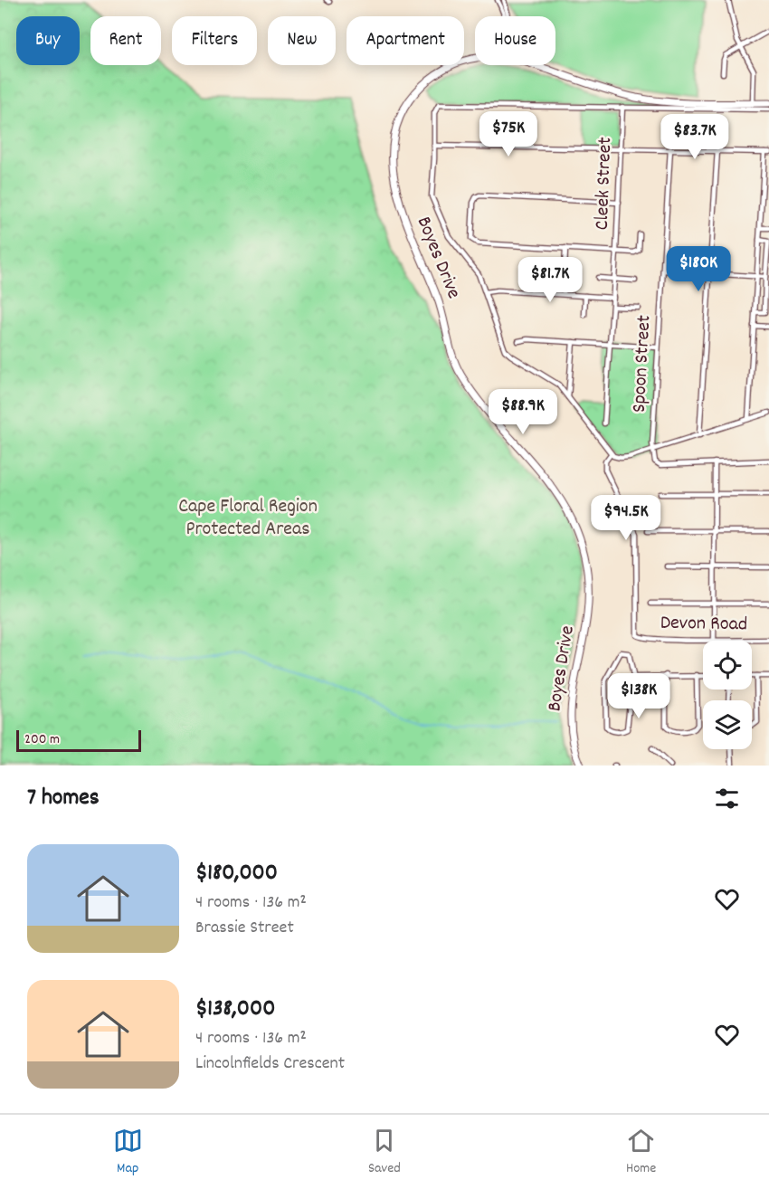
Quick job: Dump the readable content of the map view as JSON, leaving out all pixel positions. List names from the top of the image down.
{
  "streets": {
    "main road": ["Boyes Drive"],
    "street": ["Cleek Street", "Spoon Street", "Devon Road"]
  },
  "parks": ["Cape Floral Region Protected Areas"],
  "scale_bar": "200 m",
  "page": {
    "chip": [
      "Buy",
      "Rent",
      "Filters",
      "New",
      "Apartment",
      "House"
    ],
    "price": [
      "$75K",
      "$83.7K",
      "$180K",
      "$81.7K",
      "$88.9K",
      "$94.5K",
      "$138K"
    ],
    "scale": "200 m",
    "heading": "7 homes",
    "list": [
      {
        "name": "$180,000",
        "note": "4 rooms · 136 m² · Brassie Street"
      },
      {
        "name": "$138,000",
        "note": "4 rooms · 136 m² · Lincolnfields Crescent"
      }
    ],
    "tabs": ["Map", "Saved", "Home"]
  }
}
